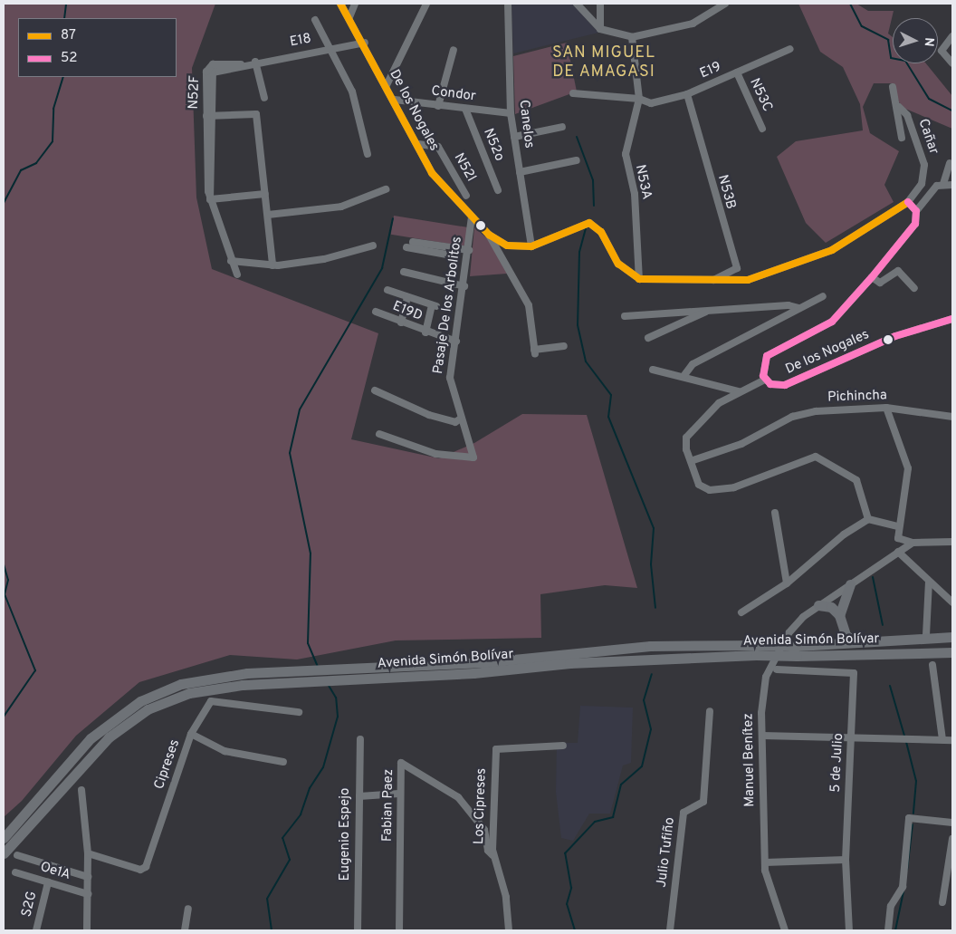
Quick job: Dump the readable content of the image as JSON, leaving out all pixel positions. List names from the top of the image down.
{
  "streets": {
    "highway": ["Avenida Simón Bolívar"],
    "street": [
      "E18",
      "E19",
      "N52F",
      "Condor",
      "N53C",
      "De los Nogales",
      "Canelos",
      "Cañar",
      "N52o",
      "N52l",
      "N53A",
      "N53B",
      "Pasaje De los Arbolitos",
      "E19D",
      "Pichincha",
      "Manuel Benítez",
      "5 de Julio",
      "Cipreses",
      "Fabian Paez",
      "Los Cipreses",
      "Eugenio Espejo",
      "Julio Tufiño",
      "Oe1A",
      "S2G"
    ]
  },
  "crossings": [
    ["E18", "N52F"],
    ["E18", "De los Nogales"],
    ["E19", "N53C"],
    ["E19", "N53A"],
    ["E19", "N53B"],
    ["Condor", "De los Nogales"],
    ["Condor", "Canelos"],
    ["Condor", "N52o"],
    ["De los Nogales", "Canelos"],
    ["De los Nogales", "N52l"],
    ["De los Nogales", "N53A"],
    ["De los Nogales", "Pasaje De los Arbolitos"],
    ["Pasaje De los Arbolitos", "E19D"],
    ["Fabian Paez", "Los Cipreses"],
    ["Oe1A", "S2G"]
  ],
  "districts": ["SAN MIGUEL DE AMAGASI"],
  "lines": ["transit line 87", "transit line 52"],
  "legend": ["87", "52"],
  "north": "right"
}
